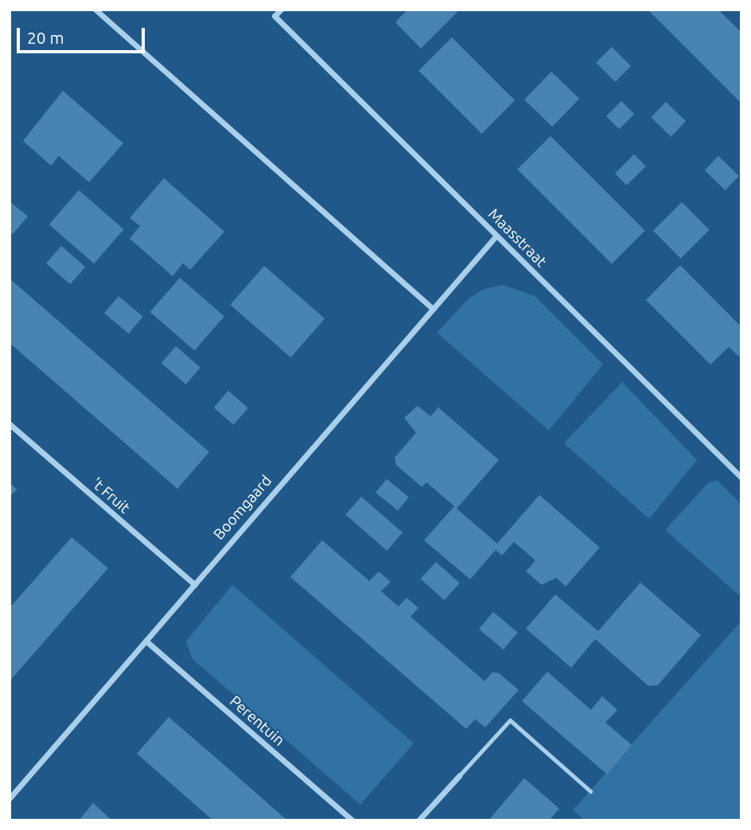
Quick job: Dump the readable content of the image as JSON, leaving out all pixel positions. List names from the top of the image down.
{
  "streets": {
    "street": [
      "Maasstraat",
      "'t Fruit",
      "Boomgaard",
      "Perentuin"
    ]
  },
  "crossings": [
    ["Maasstraat", "Boomgaard"],
    ["'t Fruit", "Boomgaard"],
    ["Boomgaard", "Perentuin"]
  ],
  "scale_bar": "20 m"
}
